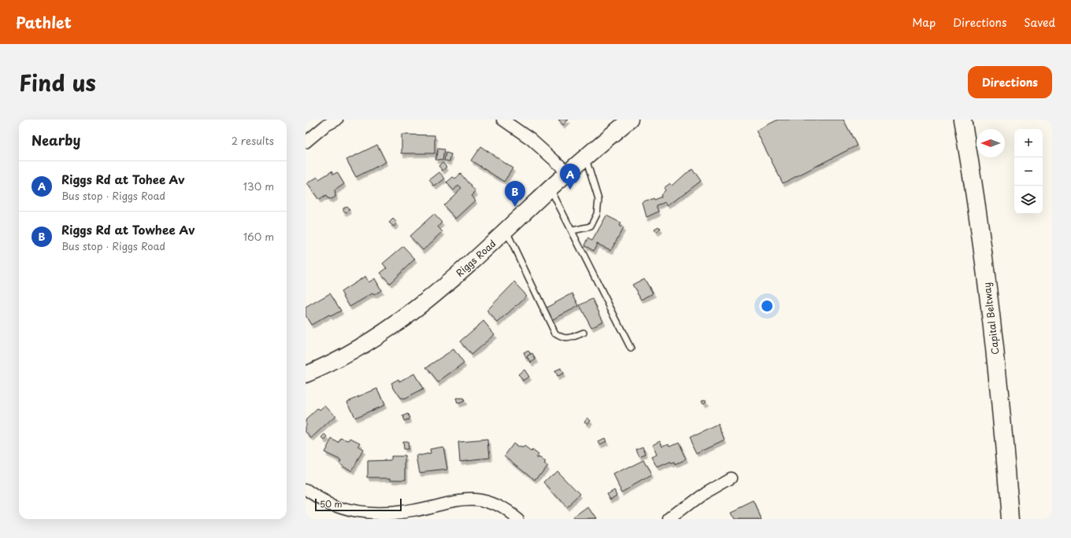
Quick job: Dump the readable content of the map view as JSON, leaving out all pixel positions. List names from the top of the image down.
{
  "streets": {
    "highway": ["Capital Beltway"],
    "main road": ["Riggs Road"]
  },
  "scale_bar": "50 m",
  "north": "left",
  "page": {
    "header": "Pathlet",
    "nav": ["Map", "Directions", "Saved"],
    "title": "Find us",
    "buttons": "Directions",
    "heading": ["Nearby", "2 results"],
    "map_buttons": ["+", "−"],
    "list": [
      {
        "mark": "A",
        "name": "Riggs Rd at Tohee Av",
        "note": "Bus stop · Riggs Road",
        "value": "130 m"
      },
      {
        "mark": "B",
        "name": "Riggs Rd at Towhee Av",
        "note": "Bus stop · Riggs Road",
        "value": "160 m"
      }
    ],
    "pins": ["A", "B"],
    "scale": "50 m"
  }
}
